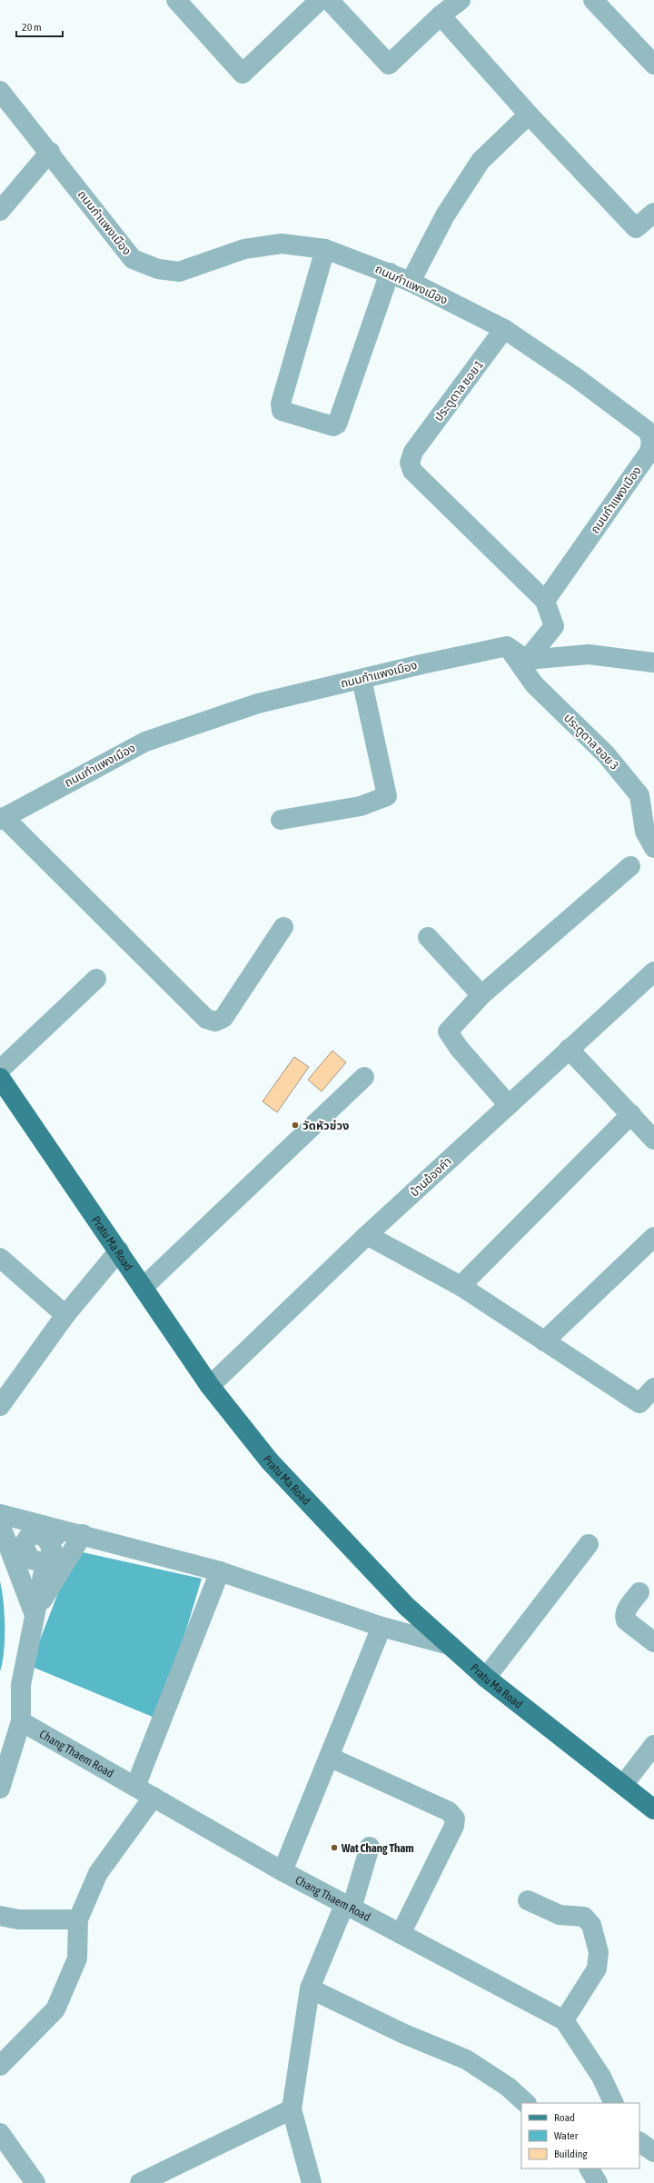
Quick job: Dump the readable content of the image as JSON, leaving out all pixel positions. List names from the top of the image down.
{
  "streets": {
    "main road": ["Pratu Ma Road"],
    "street": [
      "ถนนกำแพงเมือง",
      "ประตูดาล ซอย 1",
      "ประตูดาล ซอย 3",
      "บ้านฆ้องคำ",
      "Chang Thaem Road"
    ]
  },
  "crossings": [
    ["ถนนกำแพงเมือง", "ประตูดาล ซอย 1"],
    ["ถนนกำแพงเมือง", "ประตูดาล ซอย 3"],
    ["บ้านฆ้องคำ", "Pratu Ma Road"]
  ],
  "places": ["วัดหัวข่วง", "Wat Chang Tham"],
  "legend": ["Road", "Water", "Building"],
  "scale_bar": "20 m"
}
